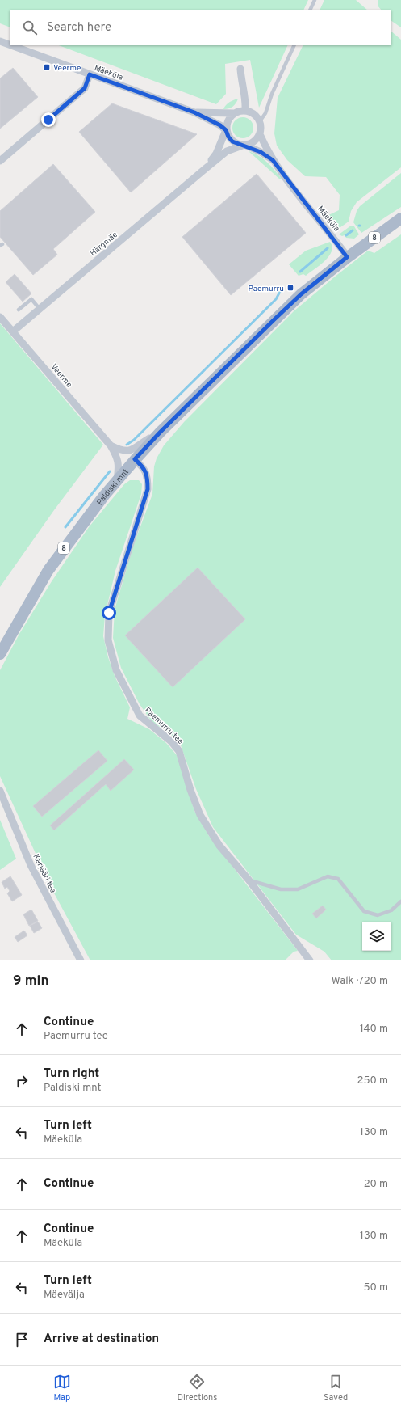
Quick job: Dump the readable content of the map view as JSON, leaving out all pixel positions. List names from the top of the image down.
{
  "streets": {
    "main road": ["8", "Paldiski mnt"],
    "street": [
      "Mäeküla",
      "Härgmäe",
      "Veerme",
      "Paemurru tee",
      "Karjääri tee"
    ]
  },
  "crossings": [
    ["Mäeküla", "Härgmäe"],
    ["Mäeküla", "Paldiski mnt"],
    ["Härgmäe", "Veerme"],
    ["Veerme", "Paldiski mnt"],
    ["Paldiski mnt", "Paemurru tee"]
  ],
  "places": {
    "transit": ["Veerme", "Paemurru"]
  },
  "page": {
    "search": "Search here",
    "heading": ["9 min", "Walk · 720 m"],
    "list": [
      ["Continue", "Paemurru tee", "140 m"],
      ["Turn right", "Paldiski mnt", "250 m"],
      ["Turn left", "Mäeküla", "130 m"],
      ["Continue", "20 m"],
      ["Continue", "Mäeküla", "130 m"],
      ["Turn left", "Mäevälja", "50 m"],
      "Arrive at destination"
    ],
    "nav": ["Map", "Directions", "Saved"]
  }
}
